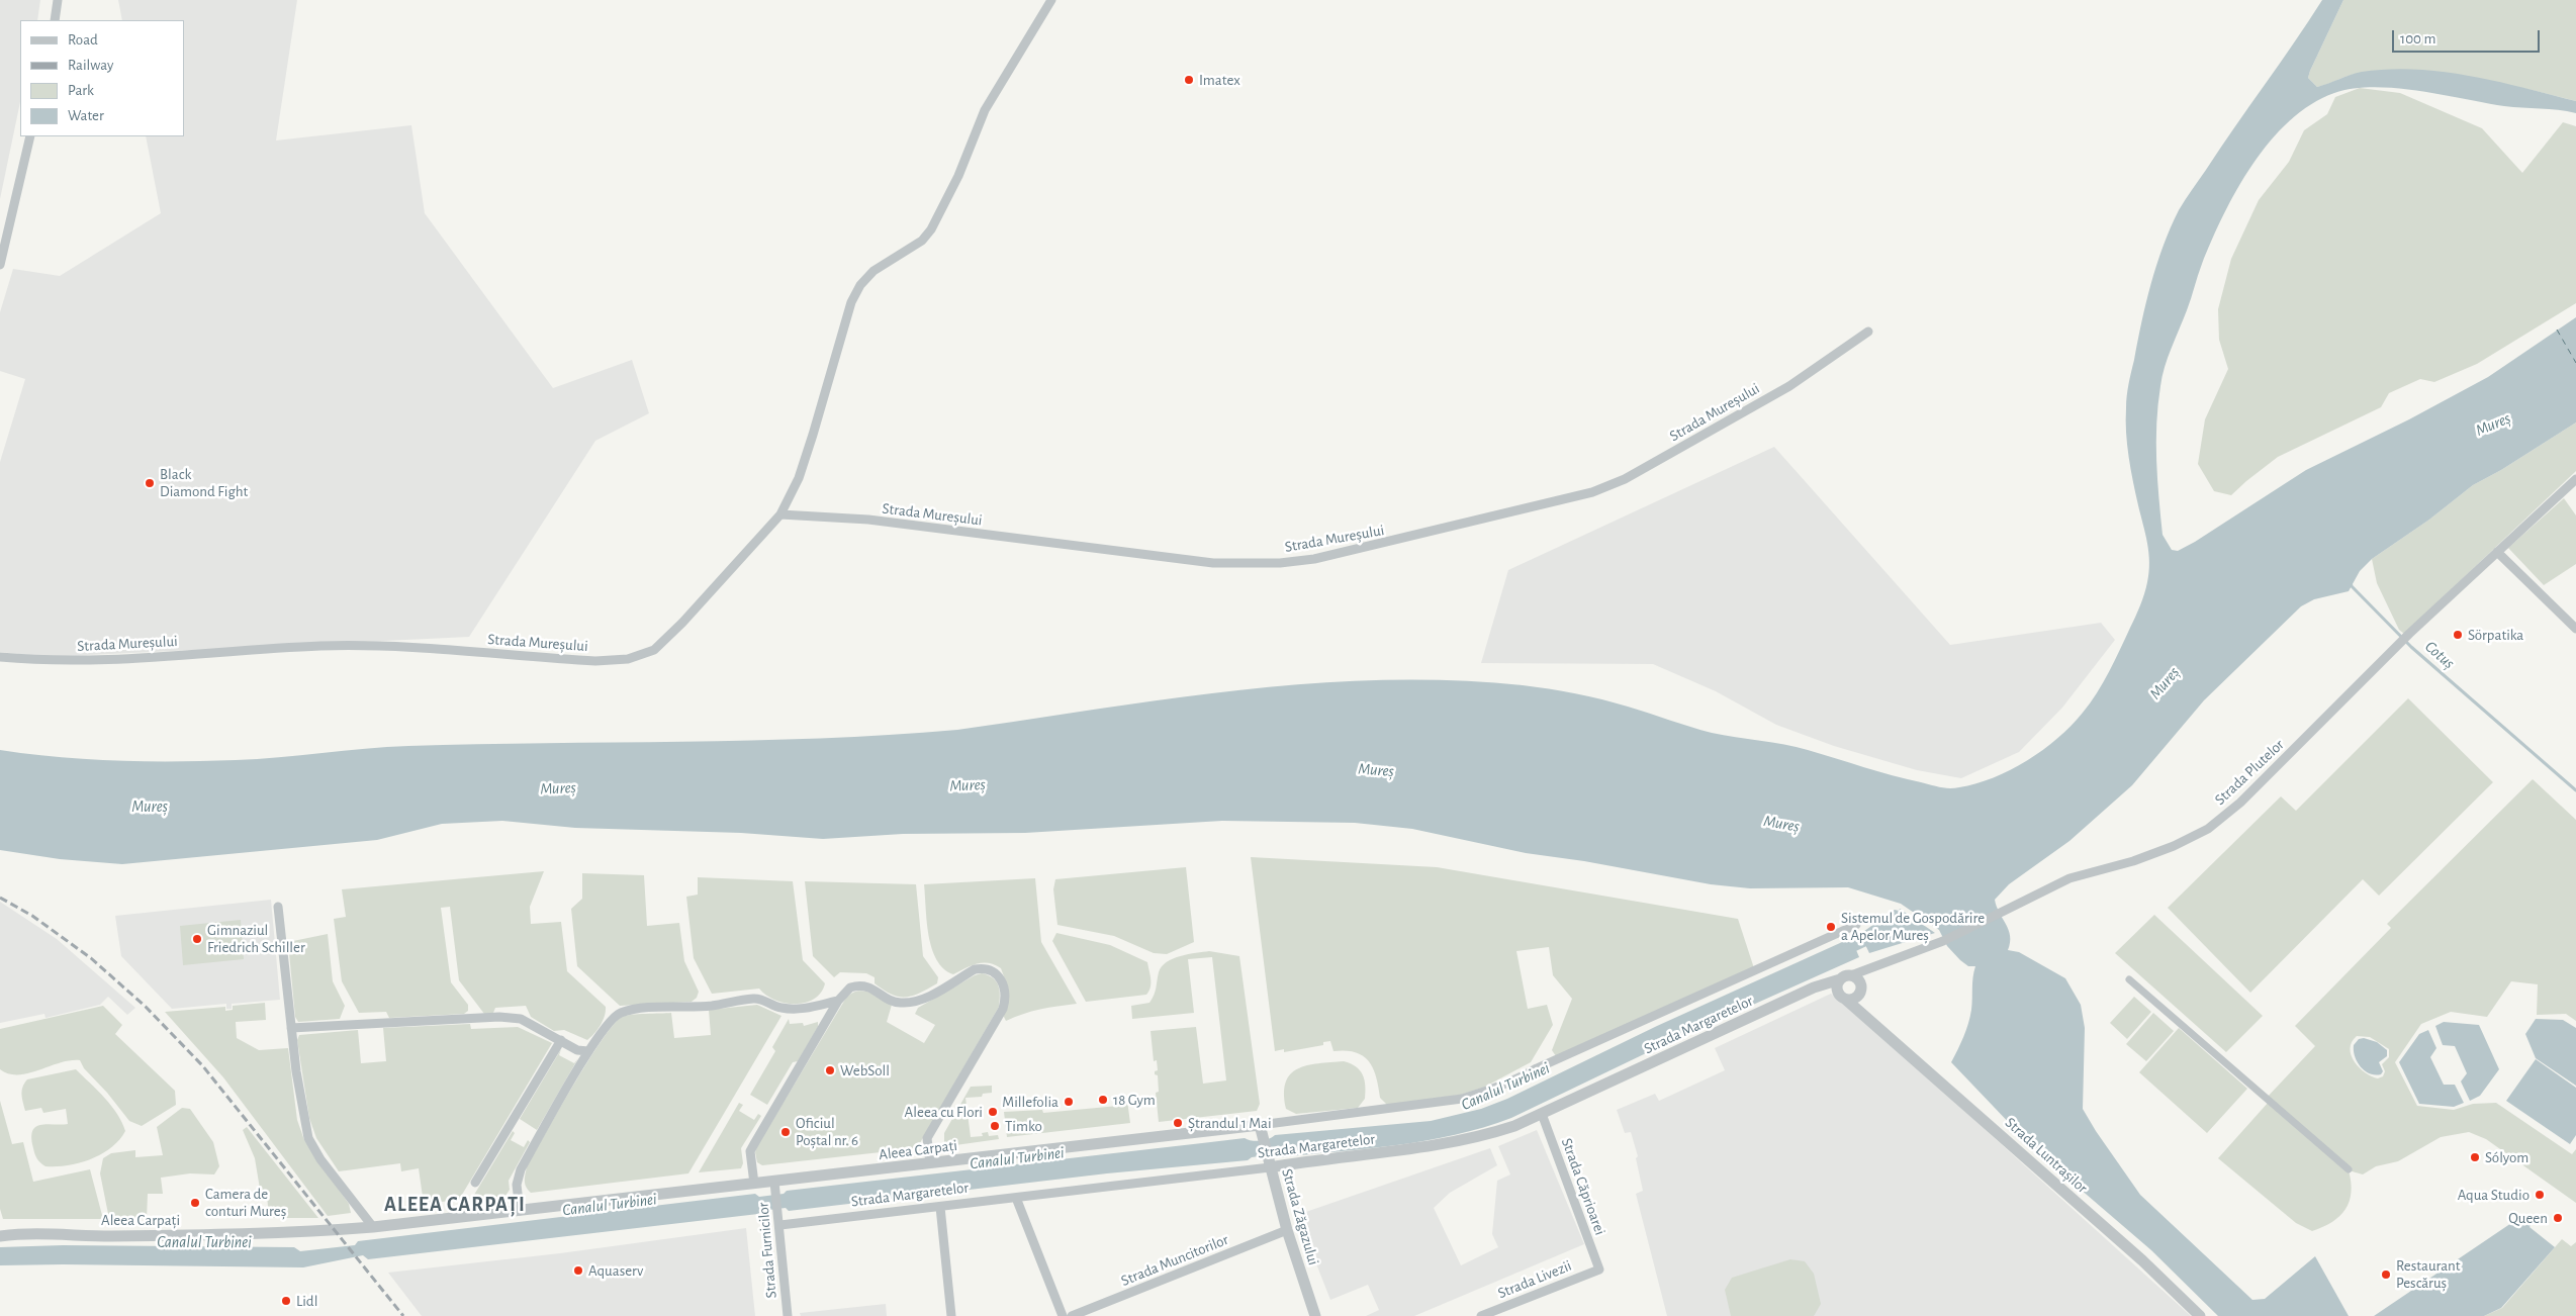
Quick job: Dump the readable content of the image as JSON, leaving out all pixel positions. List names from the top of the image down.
{
  "streets": {
    "street": [
      "Strada Mureșului",
      "Strada Plutelor",
      "Strada Margaretelor",
      "Aleea Carpați",
      "Strada Luntrașilor",
      "Strada Căprioarei",
      "Strada Zăgazului",
      "Strada Furnicilor",
      "Strada Muncitorilor",
      "Strada Livezii"
    ]
  },
  "crossings": [
    ["Strada Plutelor", "Strada Margaretelor"],
    ["Strada Plutelor", "Strada Luntrașilor"],
    ["Strada Margaretelor", "Strada Luntrașilor"],
    ["Strada Margaretelor", "Strada Căprioarei"],
    ["Strada Margaretelor", "Strada Zăgazului"],
    ["Strada Margaretelor", "Strada Furnicilor"],
    ["Aleea Carpați", "Strada Zăgazului"],
    ["Aleea Carpați", "Strada Furnicilor"],
    ["Strada Căprioarei", "Strada Livezii"],
    ["Strada Zăgazului", "Strada Muncitorilor"]
  ],
  "districts": ["ALEEA CARPAȚI"],
  "water": ["Mureș", "Cotuș", "Canalul Turbinei"],
  "places": [
    "Imatex",
    "Black Diamond Fight",
    "Sörpatika",
    "Sistemul de Gospodărire a Apelor Mureș",
    "Gimnaziul Friedrich Schiller",
    "WebSoll",
    "18 Gym",
    "Millefolia",
    "Aleea cu Flori",
    "Ștrandul 1 Mai",
    "Timko",
    "Oficiul Poștal nr. 6",
    "Sólyom",
    "Aqua Studio",
    "Camera de conturi Mureș",
    "Queen",
    "Aquaserv",
    "Restaurant Pescăruș",
    "Lidl"
  ],
  "legend": [
    "Road",
    "Railway",
    "Park",
    "Water"
  ],
  "scale_bar": "100 m"
}
